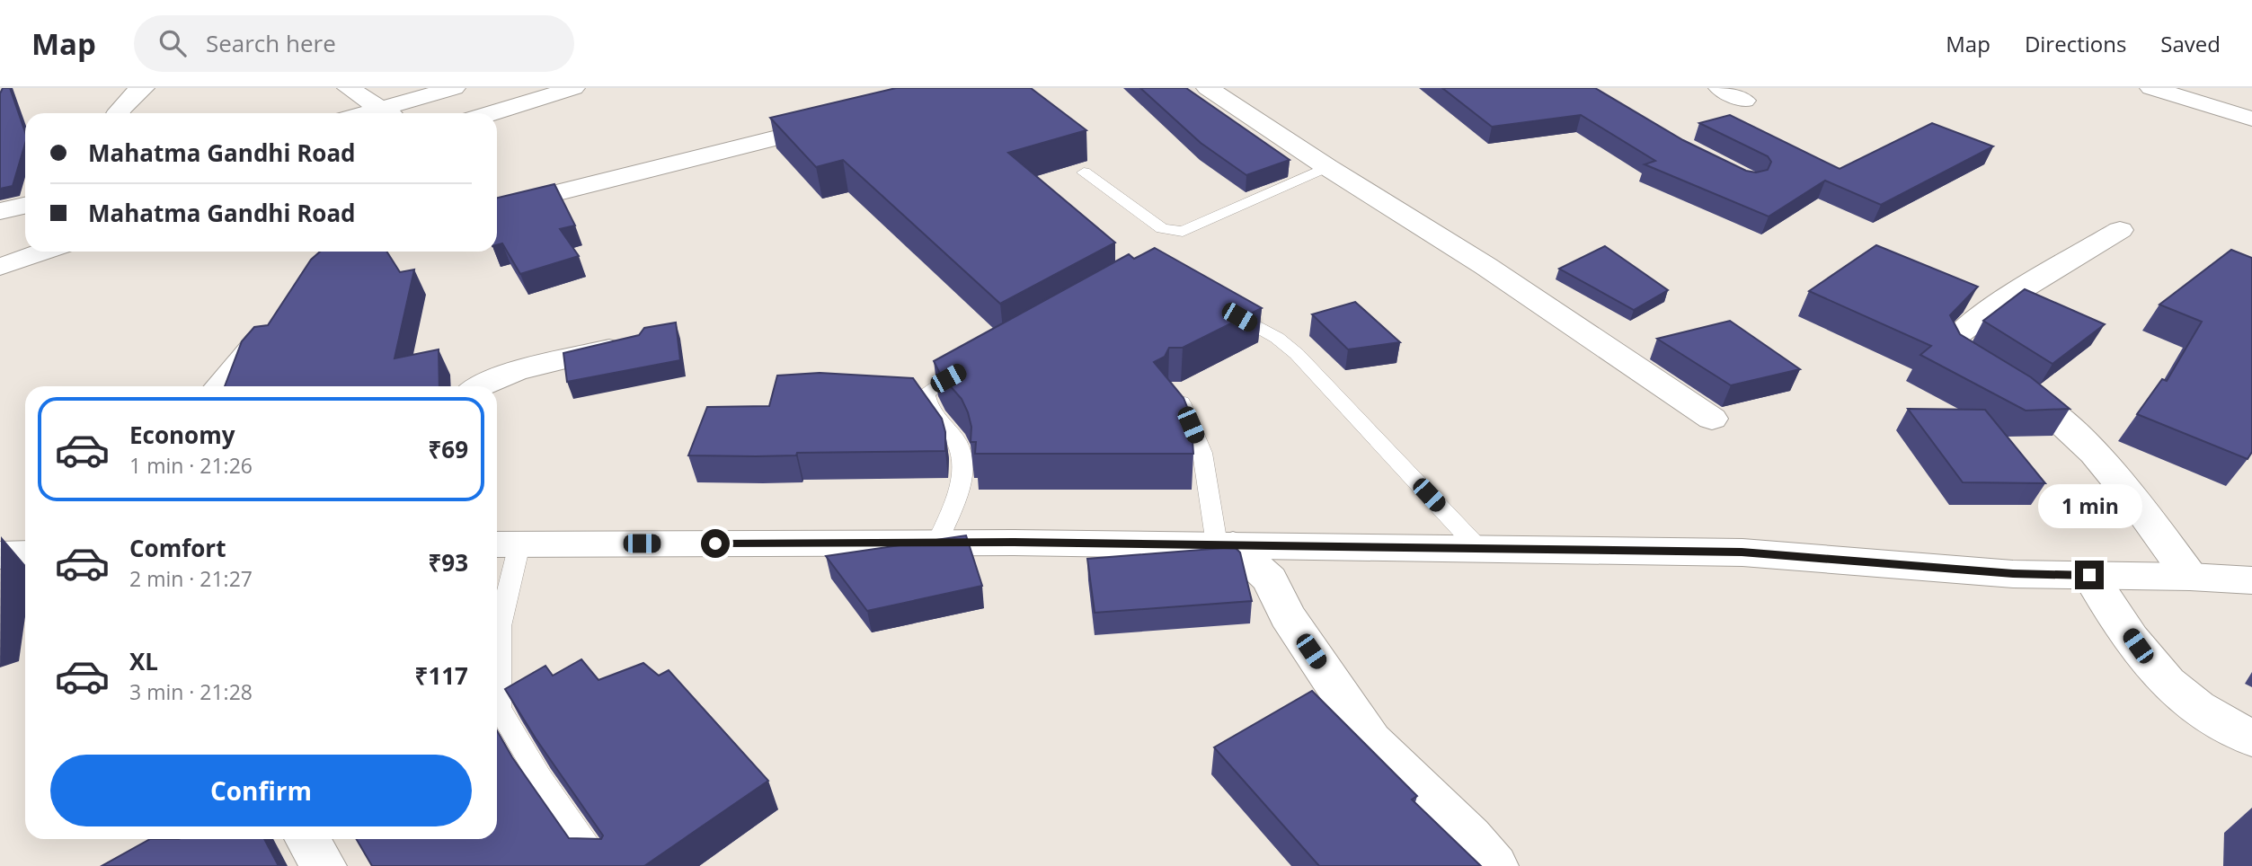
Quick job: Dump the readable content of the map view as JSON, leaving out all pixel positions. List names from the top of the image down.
{
  "page": {
    "header": "Map",
    "search": "Search here",
    "nav": ["Map", "Directions", "Saved"],
    "banner": ["Mahatma Gandhi Road", "Mahatma Gandhi Road"],
    "list": [
      {
        "name": "Economy",
        "note": "1 min · 21:26",
        "value": "₹69"
      },
      {
        "name": "Comfort",
        "note": "2 min · 21:27",
        "value": "₹93"
      },
      {
        "name": "XL",
        "note": "3 min · 21:28",
        "value": "₹117"
      }
    ],
    "bubble": "1 min",
    "buttons": "Confirm"
  }
}
